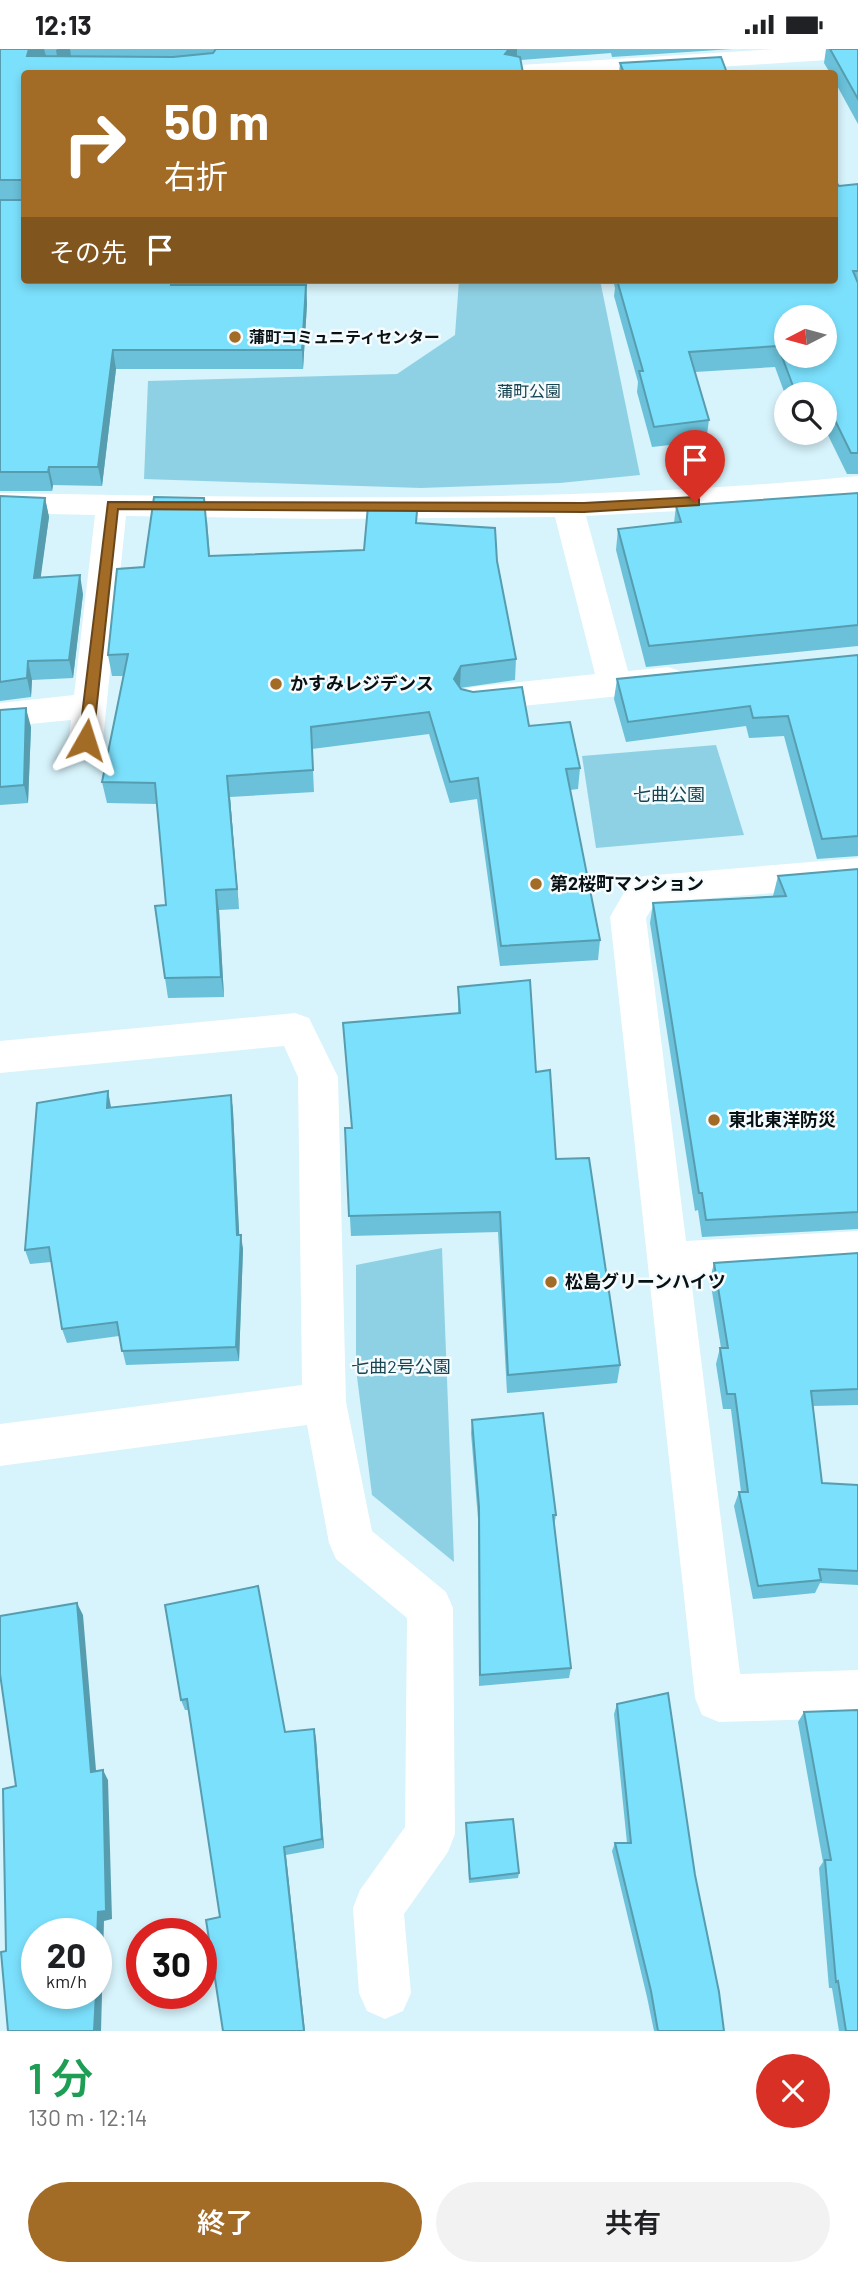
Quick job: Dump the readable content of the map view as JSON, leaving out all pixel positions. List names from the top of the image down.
{
  "parks": ["蒲町公園", "七曲公園", "七曲2号公園"],
  "places": [
    "蒲町コミュニティセンター",
    "かすみレジデンス",
    "第2桜町マンション",
    "東北東洋防災",
    "松島グリーンハイツ"
  ],
  "north": "left",
  "page": {
    "status": "12:13",
    "turn": ["50 m", "右折"],
    "then": "その先",
    "speed": "20 km/h",
    "limit": "30",
    "heading": ["1 分", "130 m · 12:14"],
    "buttons": ["終了", "共有"]
  }
}
